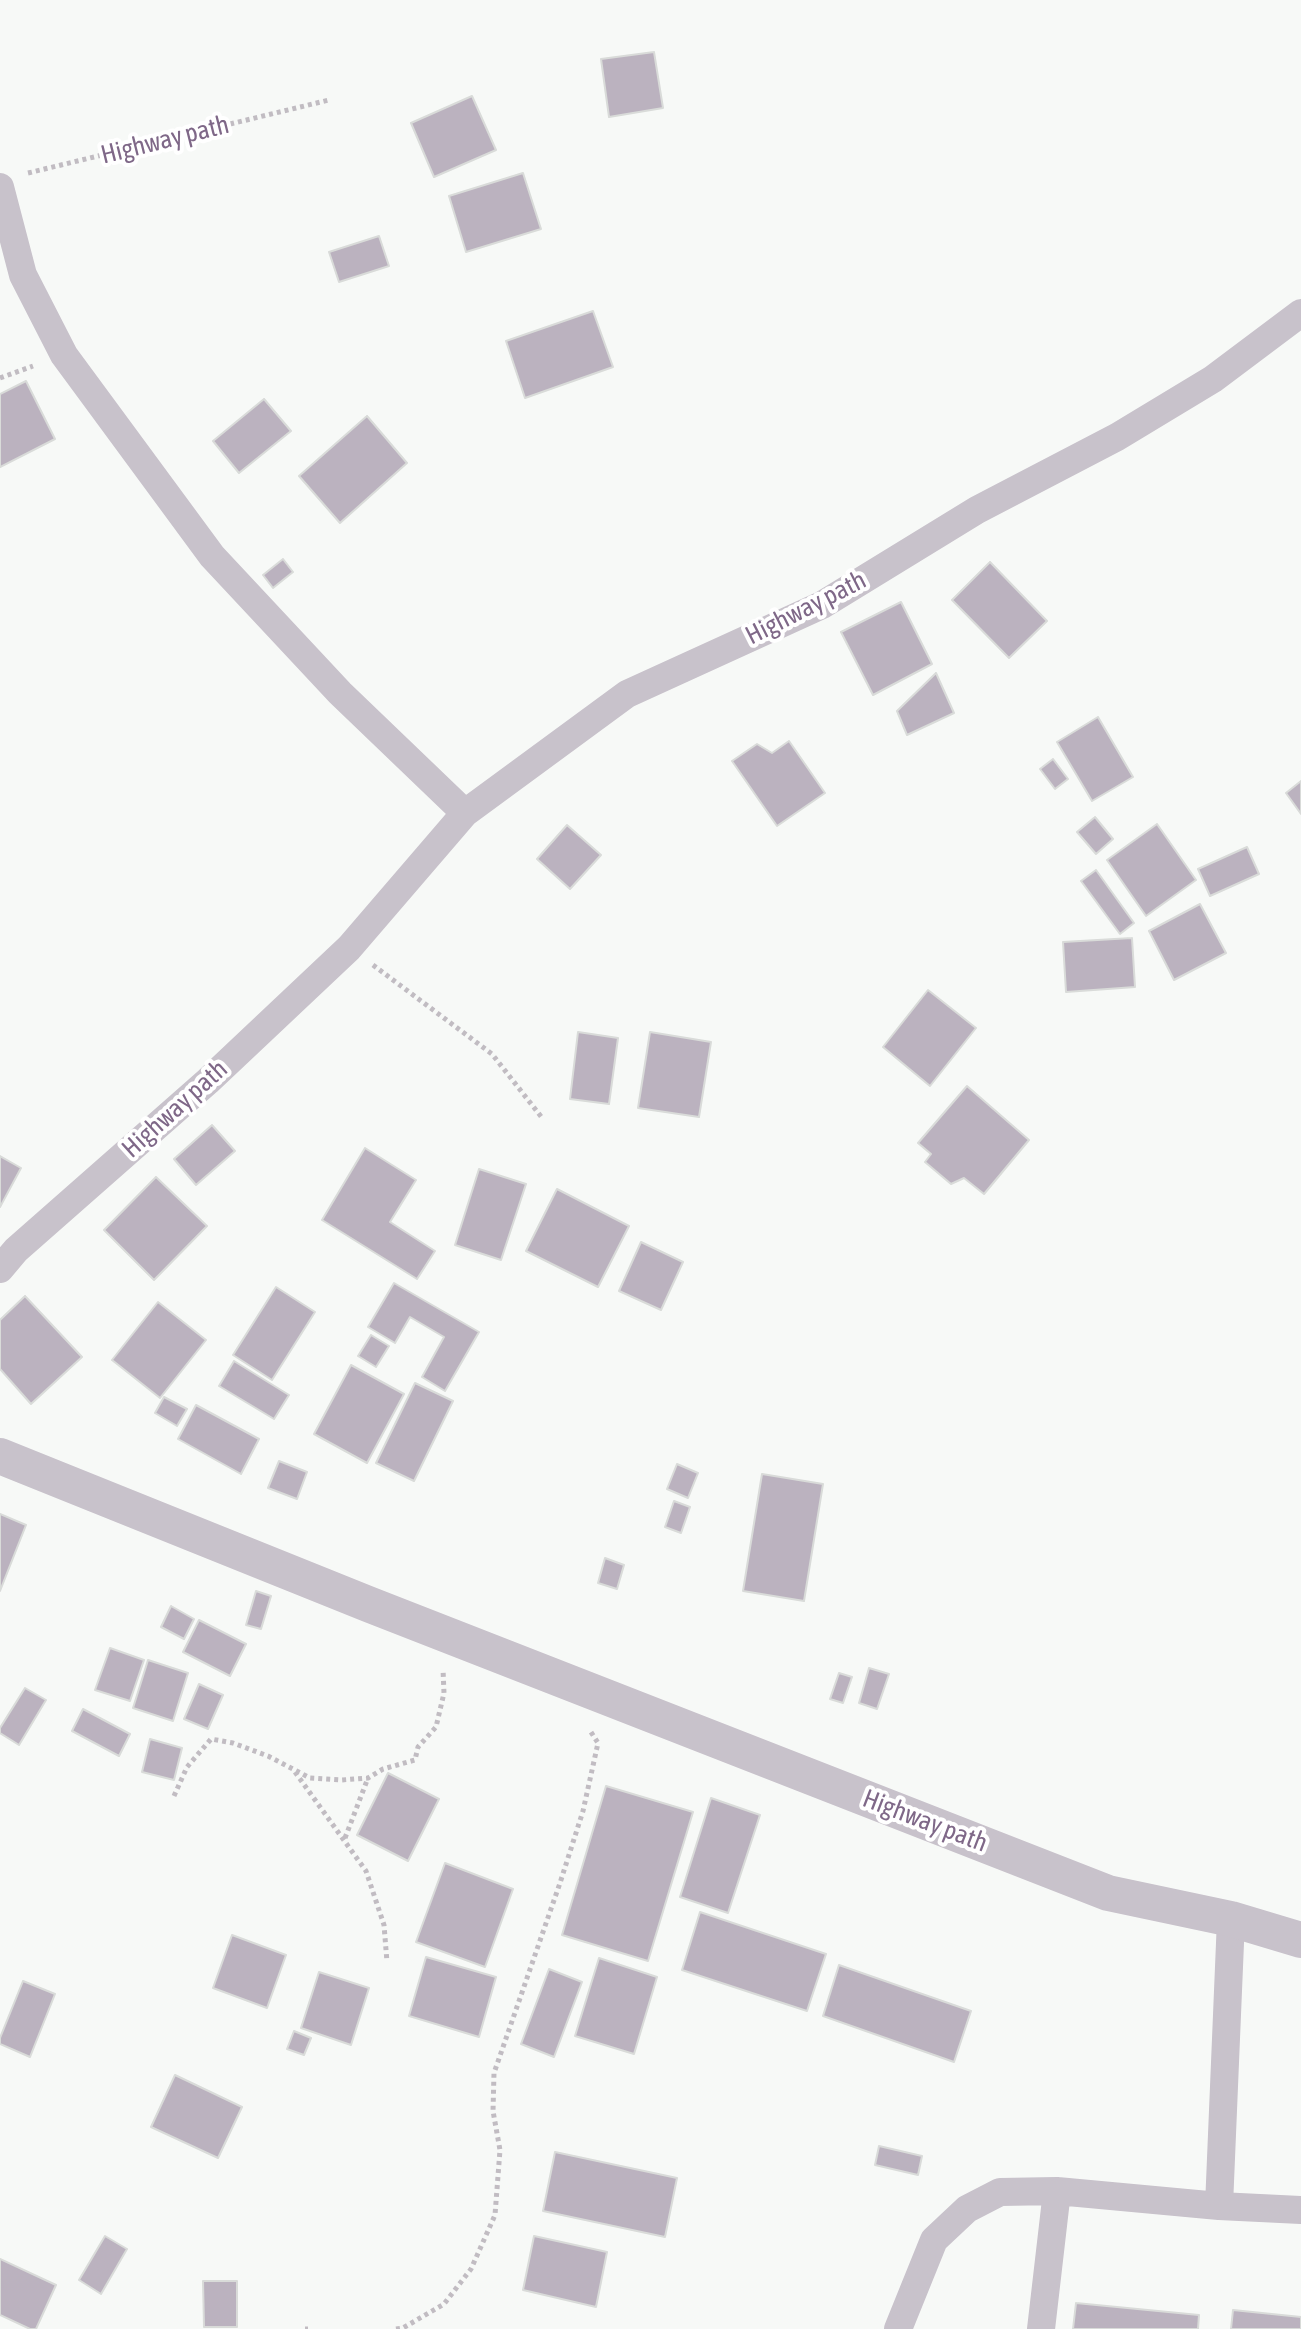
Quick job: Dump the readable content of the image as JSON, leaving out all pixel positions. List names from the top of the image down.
{
  "streets": {
    "street": ["Highway path"]
  }
}
